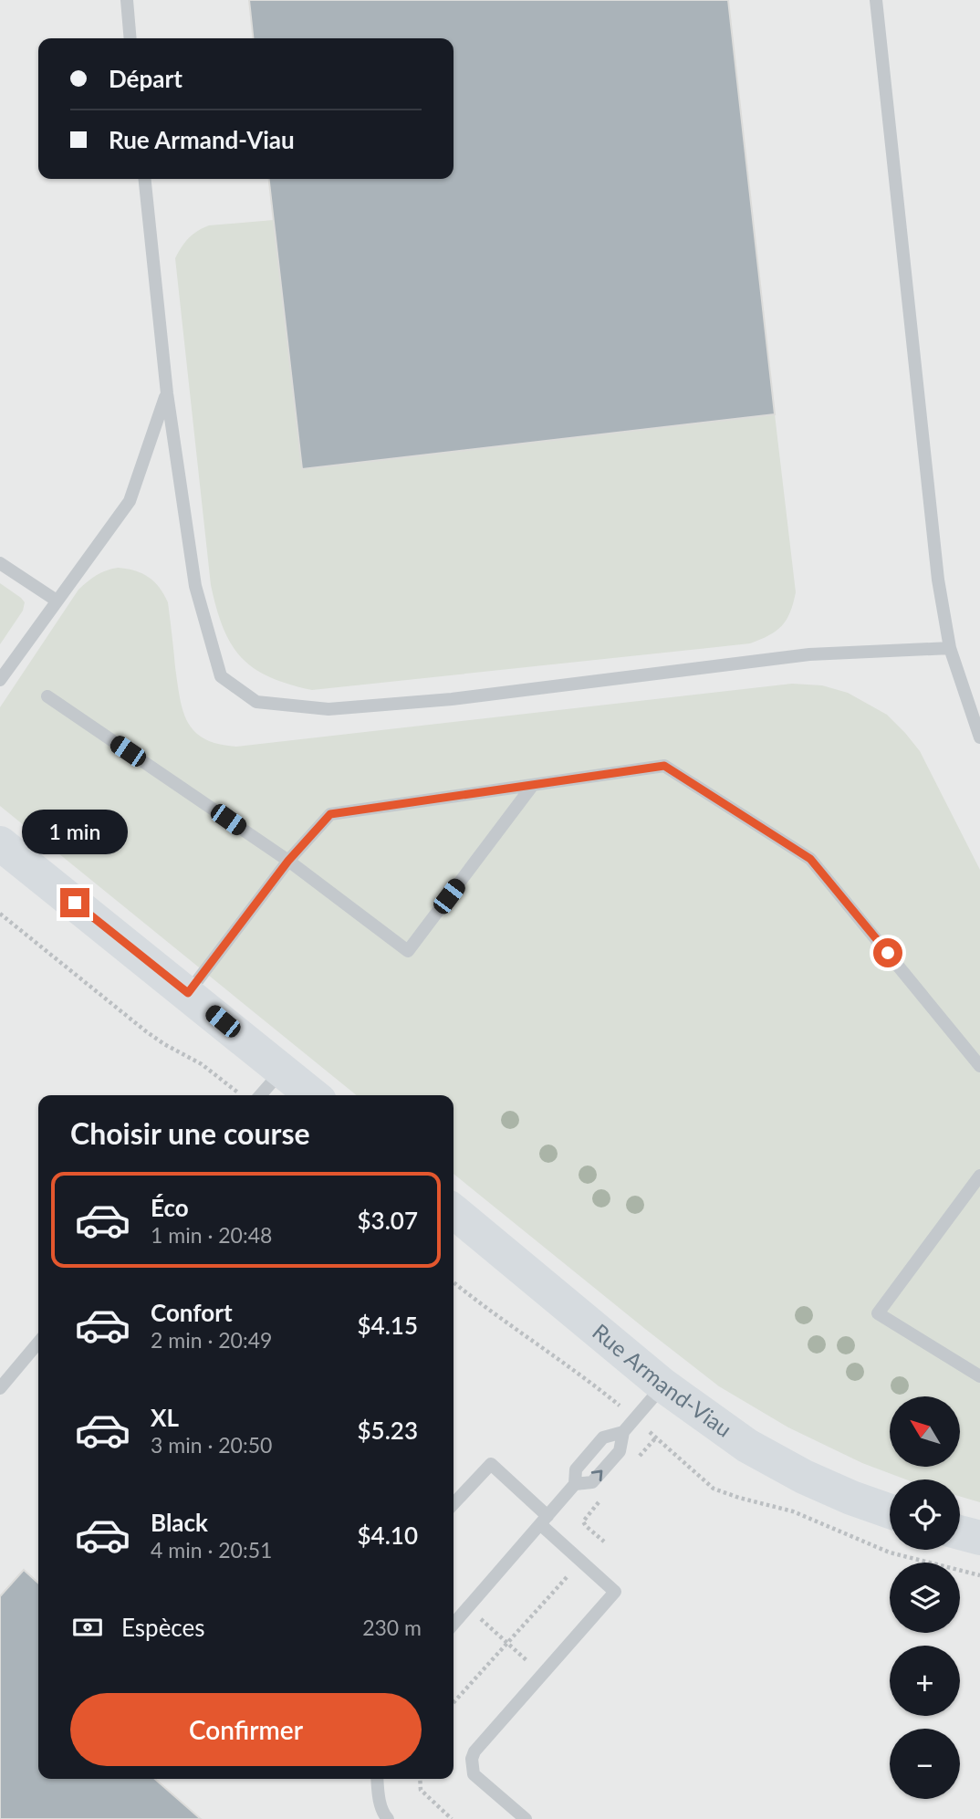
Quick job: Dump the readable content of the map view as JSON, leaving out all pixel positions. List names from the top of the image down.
{
  "streets": {
    "street": ["Rue Armand-Viau"]
  },
  "north": "top left",
  "page": {
    "banner": ["Départ", "Rue Armand-Viau"],
    "bubble": "1 min",
    "heading": "Choisir une course",
    "list": [
      {
        "name": "Éco",
        "note": "1 min · 20:48",
        "value": "$3.07"
      },
      {
        "name": "Confort",
        "note": "2 min · 20:49",
        "value": "$4.15"
      },
      {
        "name": "XL",
        "note": "3 min · 20:50",
        "value": "$5.23"
      },
      {
        "name": "Black",
        "note": "4 min · 20:51",
        "value": "$4.10"
      }
    ],
    "map_buttons": ["+", "−"],
    "pay": ["Espèces", "230 m"],
    "buttons": "Confirmer"
  }
}
